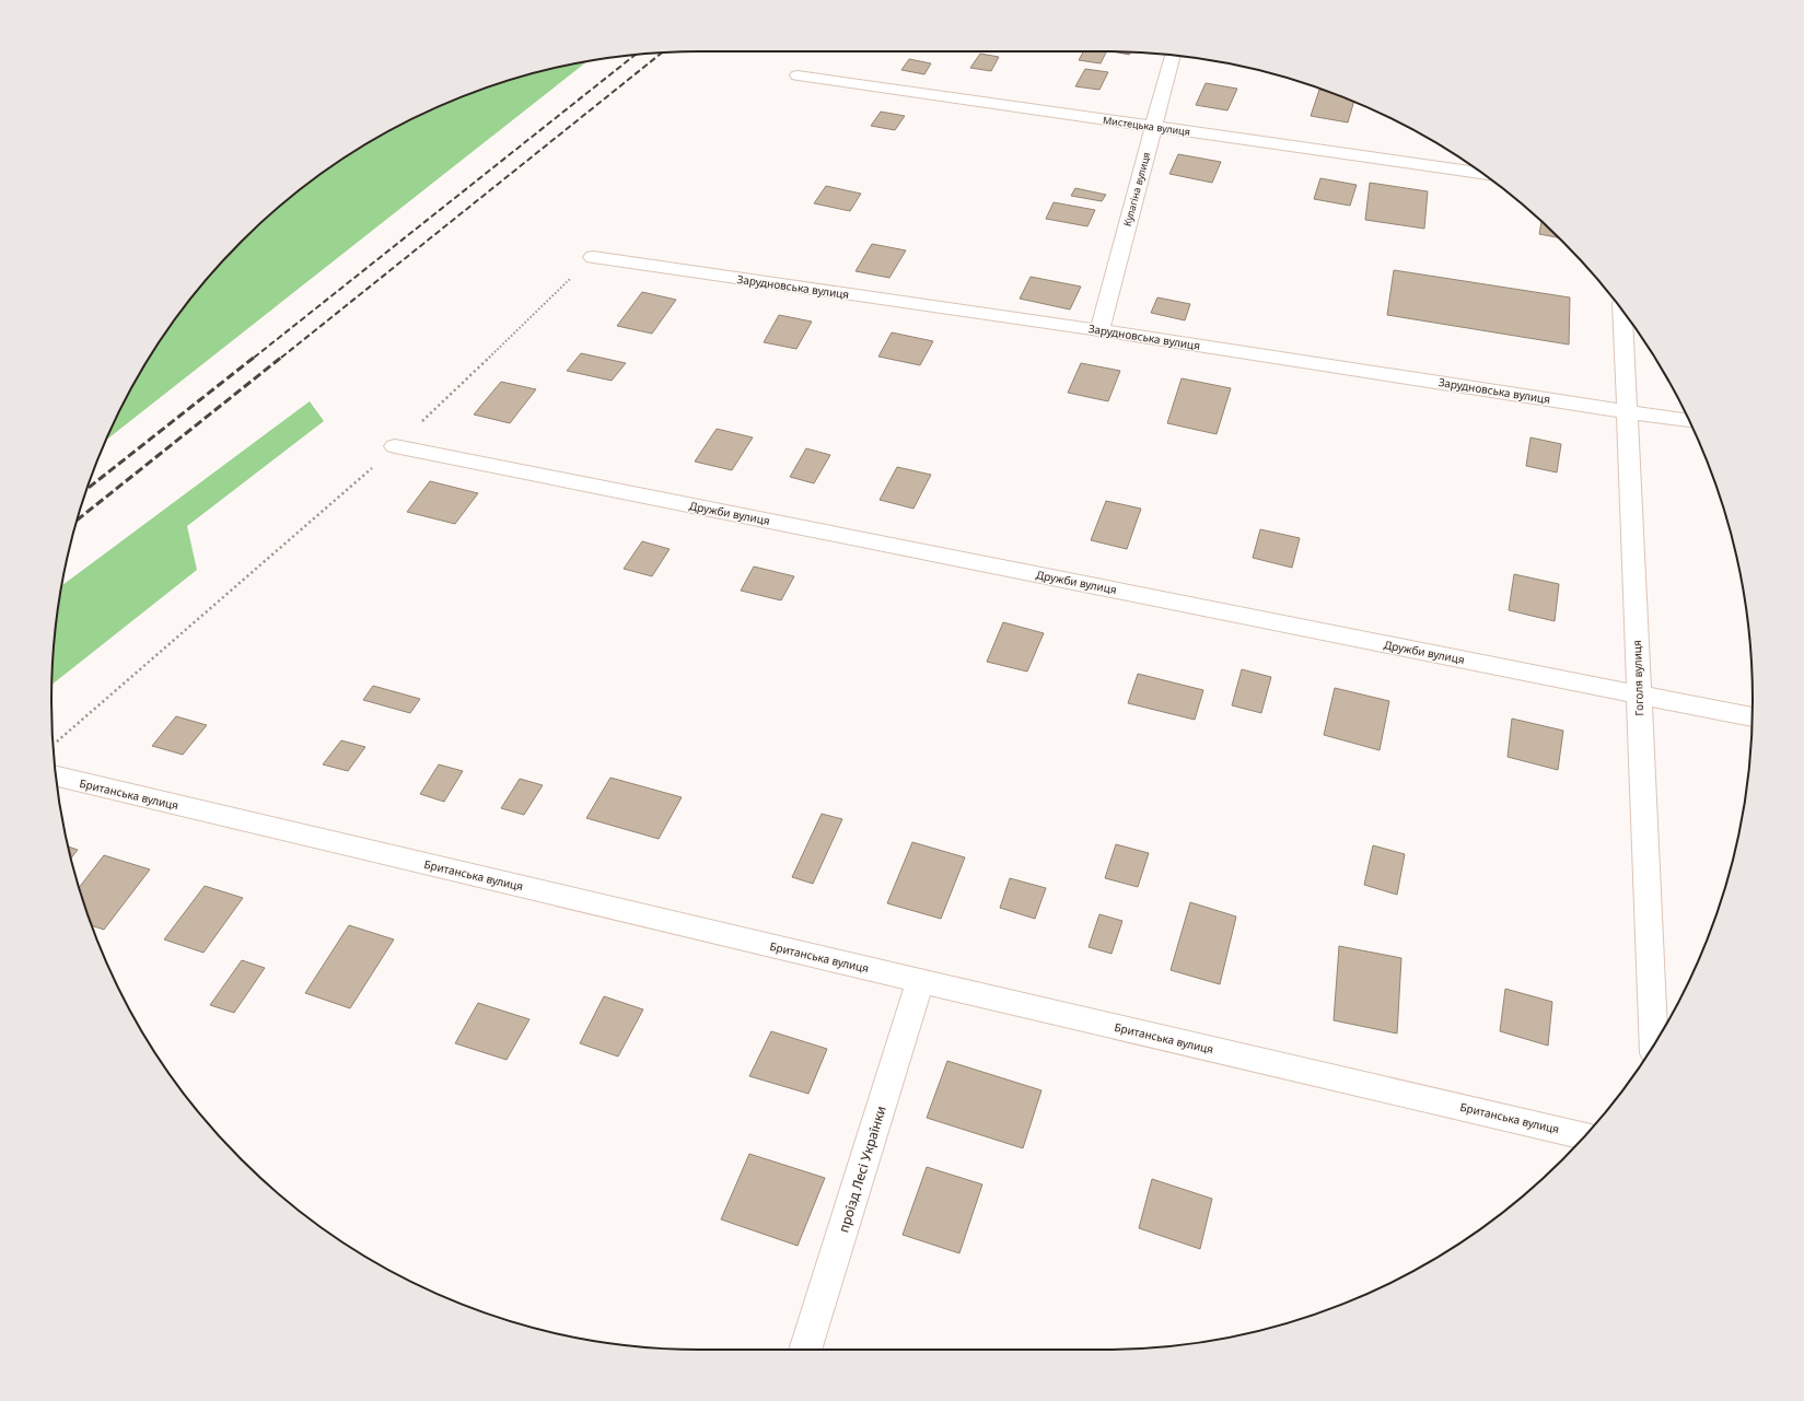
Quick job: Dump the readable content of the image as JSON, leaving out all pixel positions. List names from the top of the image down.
{
  "streets": {
    "street": [
      "Мистецька вулиця",
      "Кулагіна вулиця",
      "Зарудновська вулиця",
      "Дружби вулиця",
      "Гоголя вулиця",
      "Британська вулиця",
      "проїзд Лесі Українки"
    ]
  },
  "crossings": [
    ["Мистецька вулиця", "Кулагіна вулиця"],
    ["Кулагіна вулиця", "Зарудновська вулиця"],
    ["Зарудновська вулиця", "Гоголя вулиця"],
    ["Дружби вулиця", "Гоголя вулиця"],
    ["Британська вулиця", "проїзд Лесі Українки"]
  ]
}
